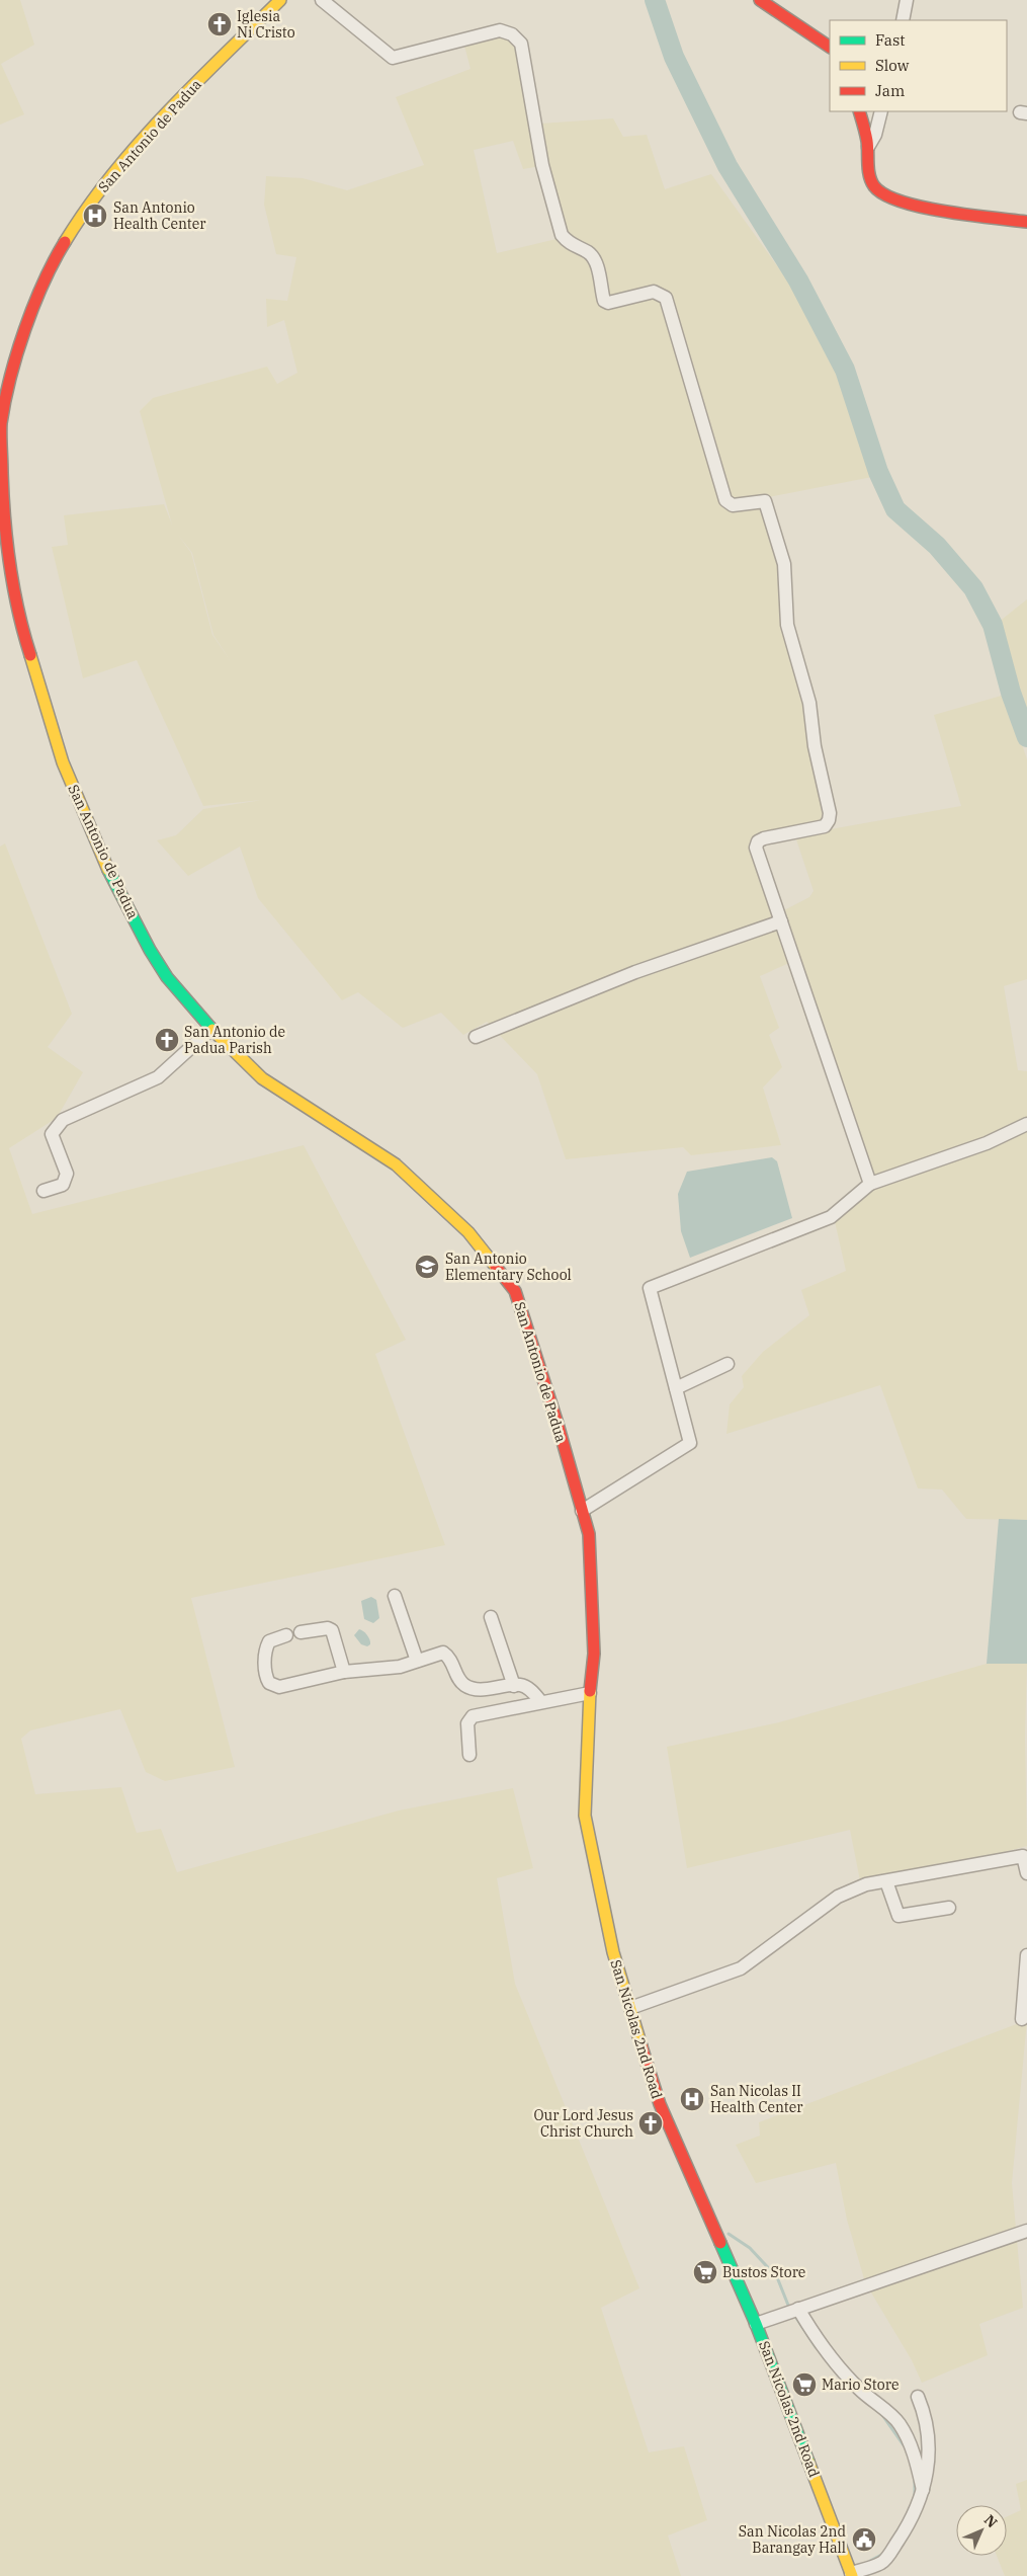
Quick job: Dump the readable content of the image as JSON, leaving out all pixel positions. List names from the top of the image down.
{
  "streets": {
    "street": ["San Antonio de Padua", "San Nicolas 2nd Road"]
  },
  "crossings": [
    ["San Antonio de Padua", "San Nicolas 2nd Road"]
  ],
  "places": {
    "church": ["Iglesia Ni Cristo", "San Antonio de Padua Parish", "Our Lord Jesus Christ Church"],
    "hospital": ["San Antonio Health Center", "San Nicolas II Health Center"],
    "school or university": ["San Antonio Elementary School"],
    "supermarket": ["Bustos Store", "Mario Store"],
    "public building": ["San Nicolas 2nd Barangay Hall"]
  },
  "legend": ["Fast", "Slow", "Jam"],
  "north": "top right"
}
